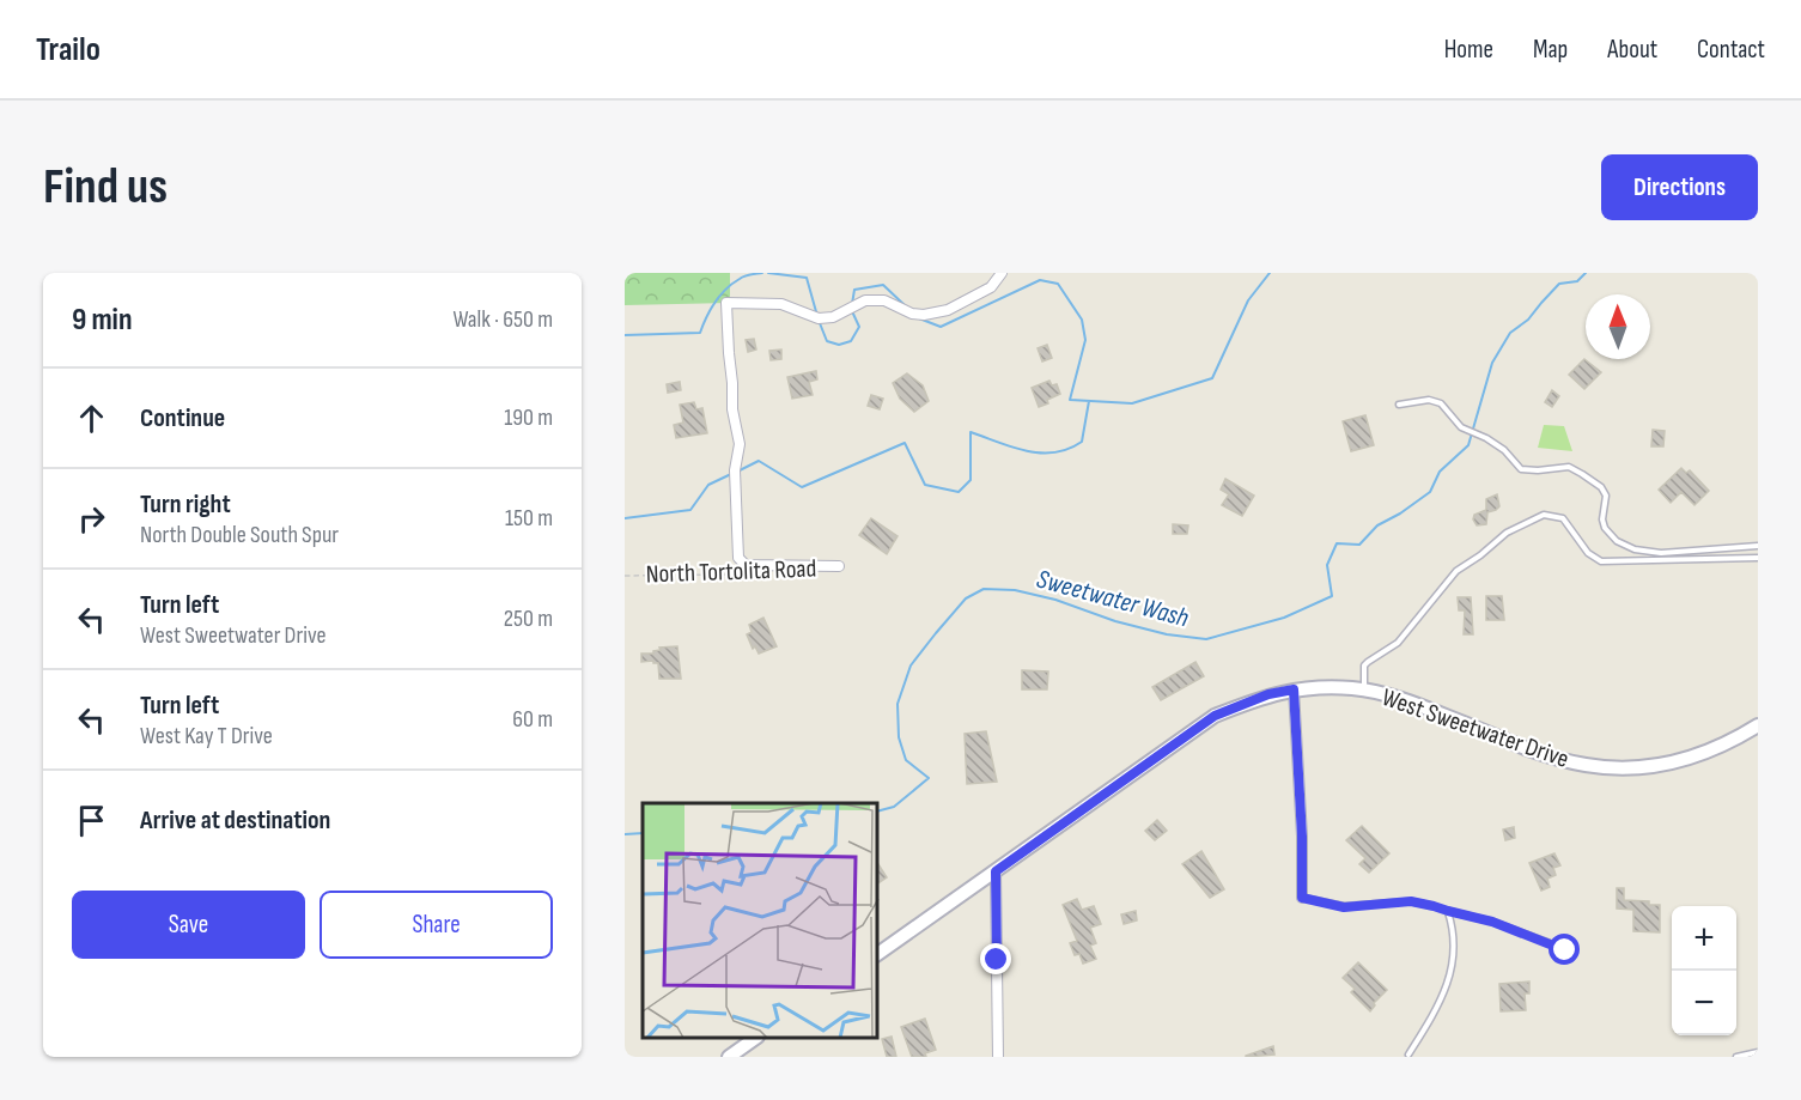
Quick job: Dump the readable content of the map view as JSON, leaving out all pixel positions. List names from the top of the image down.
{
  "streets": {
    "street": ["North Tortolita Road", "West Sweetwater Drive"]
  },
  "water": ["Sweetwater Wash"],
  "north": "top",
  "page": {
    "header": "Trailo",
    "nav": [
      "Home",
      "Map",
      "About",
      "Contact"
    ],
    "buttons": [
      "Directions",
      ["Save", "Share"]
    ],
    "title": "Find us",
    "heading": ["9 min", "Walk · 650 m"],
    "list": [
      ["Continue", "190 m"],
      ["Turn right", "North Double South Spur", "150 m"],
      ["Turn left", "West Sweetwater Drive", "250 m"],
      ["Turn left", "West Kay T Drive", "60 m"],
      "Arrive at destination"
    ],
    "map_buttons": ["+", "−"]
  }
}
